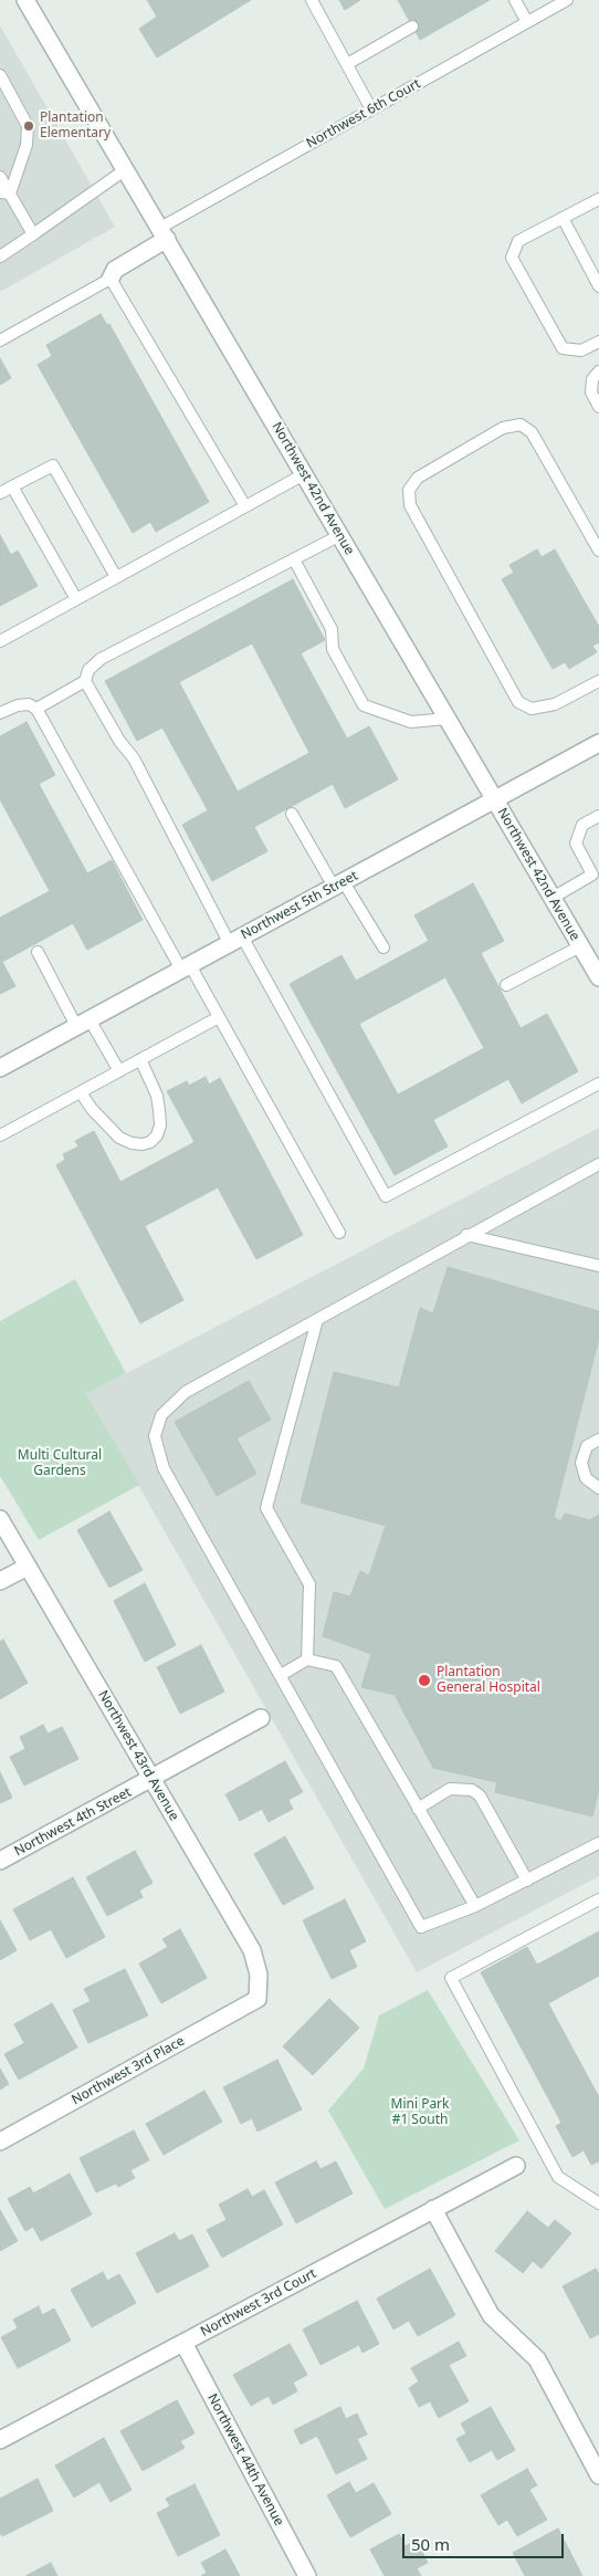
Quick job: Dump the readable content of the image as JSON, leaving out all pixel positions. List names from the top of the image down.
{
  "streets": {
    "street": [
      "Northwest 42nd Avenue",
      "Northwest 5th Street",
      "Northwest 43rd Avenue",
      "Northwest 4th Street",
      "Northwest 3rd Place",
      "Northwest 3rd Court",
      "Northwest 44th Avenue"
    ],
    "lane": ["Northwest 6th Court"]
  },
  "crossings": [
    ["Northwest 6th Court", "Northwest 42nd Avenue"],
    ["Northwest 42nd Avenue", "Northwest 5th Street"],
    ["Northwest 43rd Avenue", "Northwest 4th Street"],
    ["Northwest 43rd Avenue", "Northwest 3rd Place"],
    ["Northwest 3rd Court", "Northwest 44th Avenue"]
  ],
  "parks": ["Multi Cultural Gardens", "Mini Park #1 South"],
  "places": ["Plantation Elementary", "Plantation General Hospital"],
  "scale_bar": "50 m"
}
